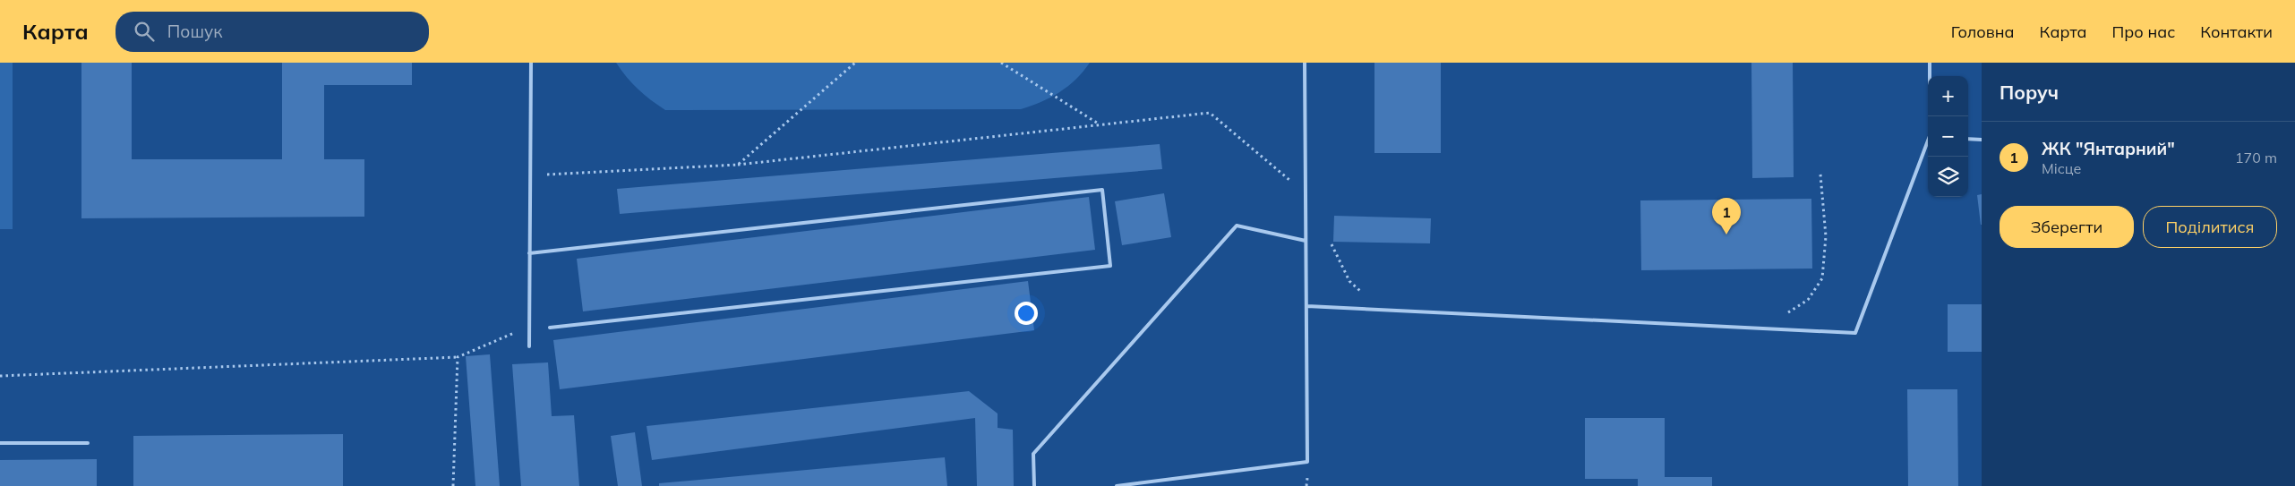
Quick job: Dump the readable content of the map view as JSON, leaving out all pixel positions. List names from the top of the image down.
{
  "page": {
    "header": "Карта",
    "search": "Пошук",
    "nav": [
      "Головна",
      "Карта",
      "Про нас",
      "Контакти"
    ],
    "heading": "Поруч",
    "map_buttons": ["+", "−"],
    "list": [
      {
        "mark": "1",
        "name": "ЖК \"Янтарний\"",
        "note": "Місце",
        "value": "170 m"
      }
    ],
    "buttons": ["Зберегти", "Поділитися"],
    "pins": "1"
  }
}
